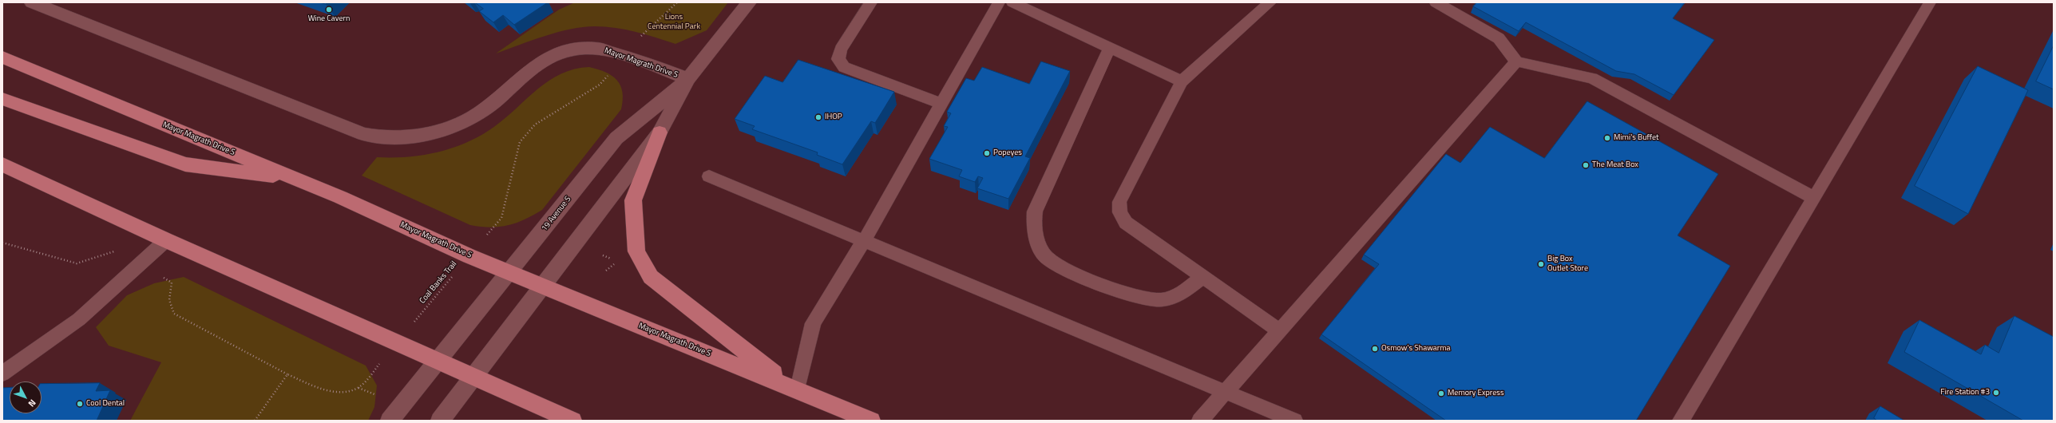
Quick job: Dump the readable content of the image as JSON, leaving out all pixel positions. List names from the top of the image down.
{
  "streets": {
    "main road": ["Mayor Magrath Drive S"],
    "street": ["19 Avenue S"],
    "path": ["Coal Banks Trail"]
  },
  "crossings": [
    ["Mayor Magrath Drive S", "19 Avenue S"],
    ["Mayor Magrath Drive S", "Coal Banks Trail"]
  ],
  "parks": ["Lions Centennial Park"],
  "places": [
    "Wine Cavern",
    "IHOP",
    "Mimi's Buffet",
    "Popeyes",
    "The Meat Box",
    "Big Box Outlet Store",
    "Osmow's Shawarma",
    "Fire Station #3",
    "Memory Express",
    "Cool Dental"
  ],
  "north": "bottom right"
}
